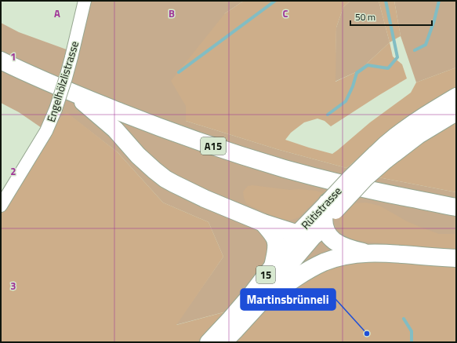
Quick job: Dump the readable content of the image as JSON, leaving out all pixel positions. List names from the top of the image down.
{
  "streets": {
    "highway": ["A15"],
    "main road": ["Rütistrasse", "15"],
    "street": ["Engelhölzlistrasse"]
  },
  "places": ["Martinsbrünneli"],
  "scale_bar": "50 m",
  "grid": {
    "columns": ["A", "B", "C"],
    "rows": ["1", "2", "3"]
  }
}
